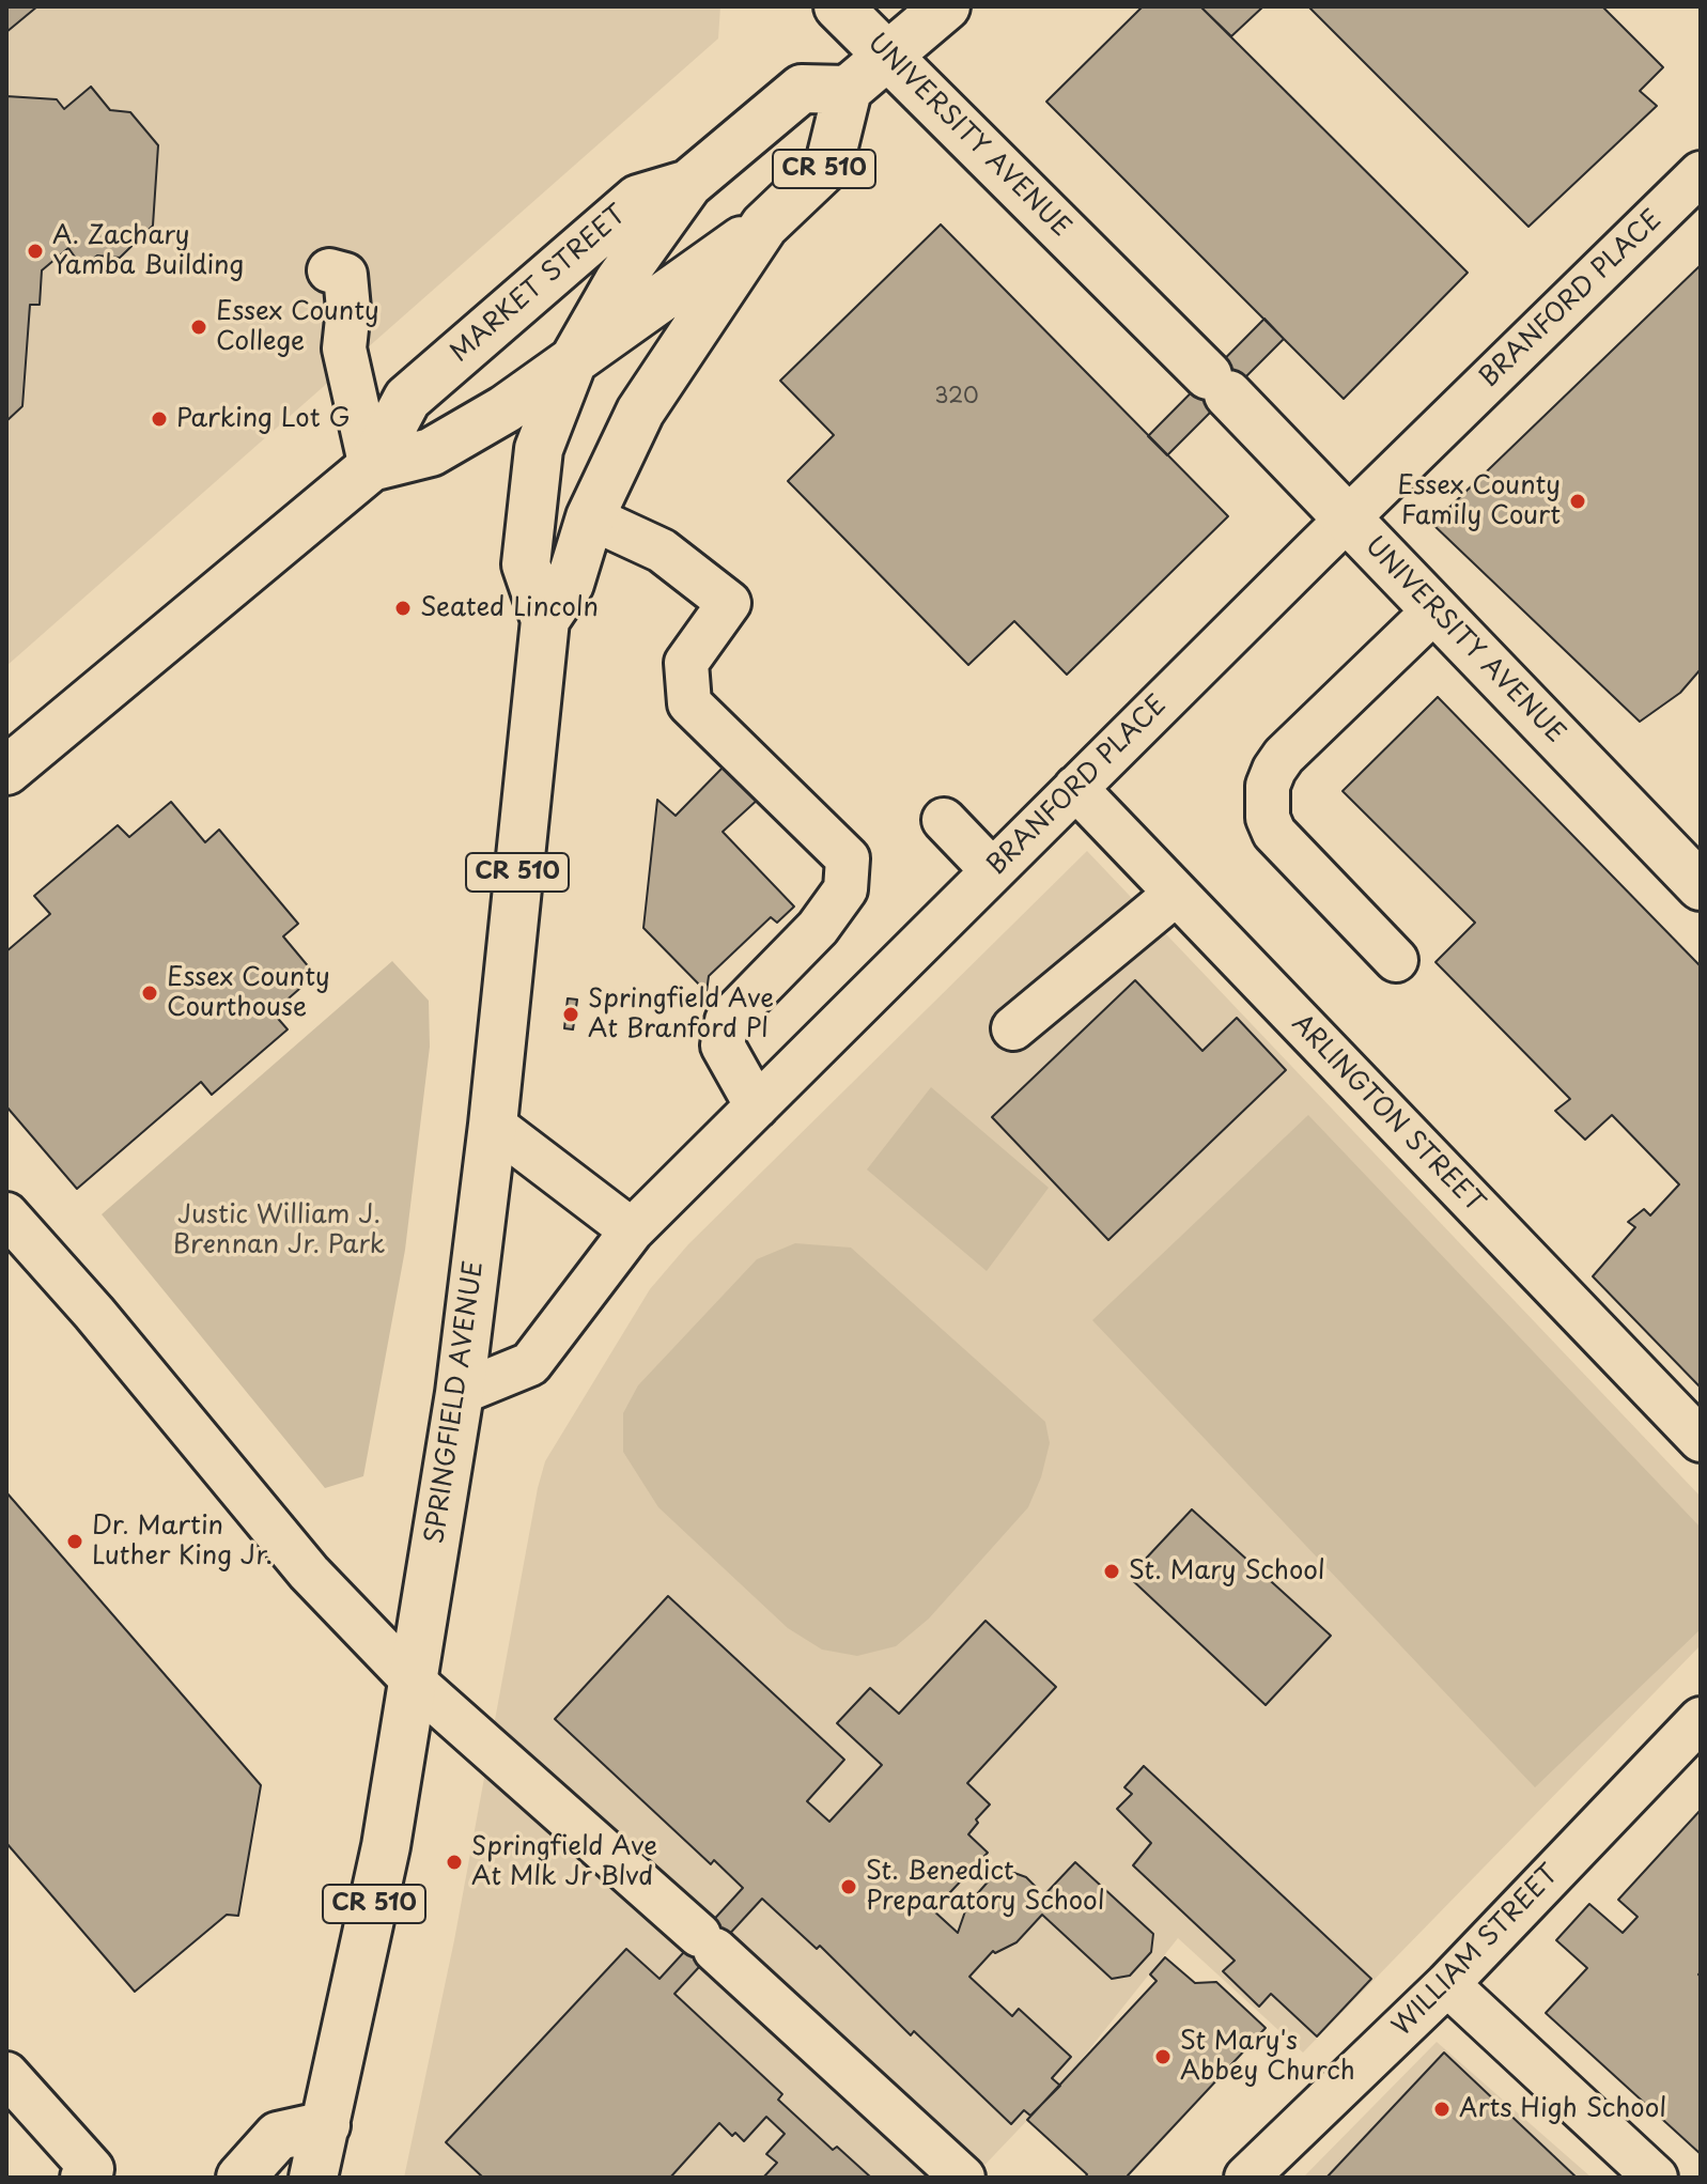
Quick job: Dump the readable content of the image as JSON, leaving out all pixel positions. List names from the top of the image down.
{
  "streets": {
    "main road": [
      "UNIVERSITY AVENUE",
      "CR 510",
      "MARKET STREET",
      "SPRINGFIELD AVENUE"
    ],
    "street": ["BRANFORD PLACE", "ARLINGTON STREET", "WILLIAM STREET"]
  },
  "crossings": [
    ["UNIVERSITY AVENUE", "BRANFORD PLACE"],
    ["MARKET STREET", "SPRINGFIELD AVENUE"],
    ["BRANFORD PLACE", "ARLINGTON STREET"],
    ["BRANFORD PLACE", "SPRINGFIELD AVENUE"]
  ],
  "parks": ["Justic William J. Brennan Jr. Park"],
  "places": [
    "A. Zachary Yamba Building",
    "Essex County College",
    "Parking Lot G",
    "Essex County Family Court",
    "Seated Lincoln",
    "Essex County Courthouse",
    "Springfield Ave At Branford Pl",
    "Dr. Martin Luther King Jr.",
    "St. Mary School",
    "Springfield Ave At Mlk Jr Blvd",
    "St. Benedict Preparatory School",
    "St Mary's Abbey Church",
    "Arts High School"
  ],
  "house_numbers": ["320"]
}
